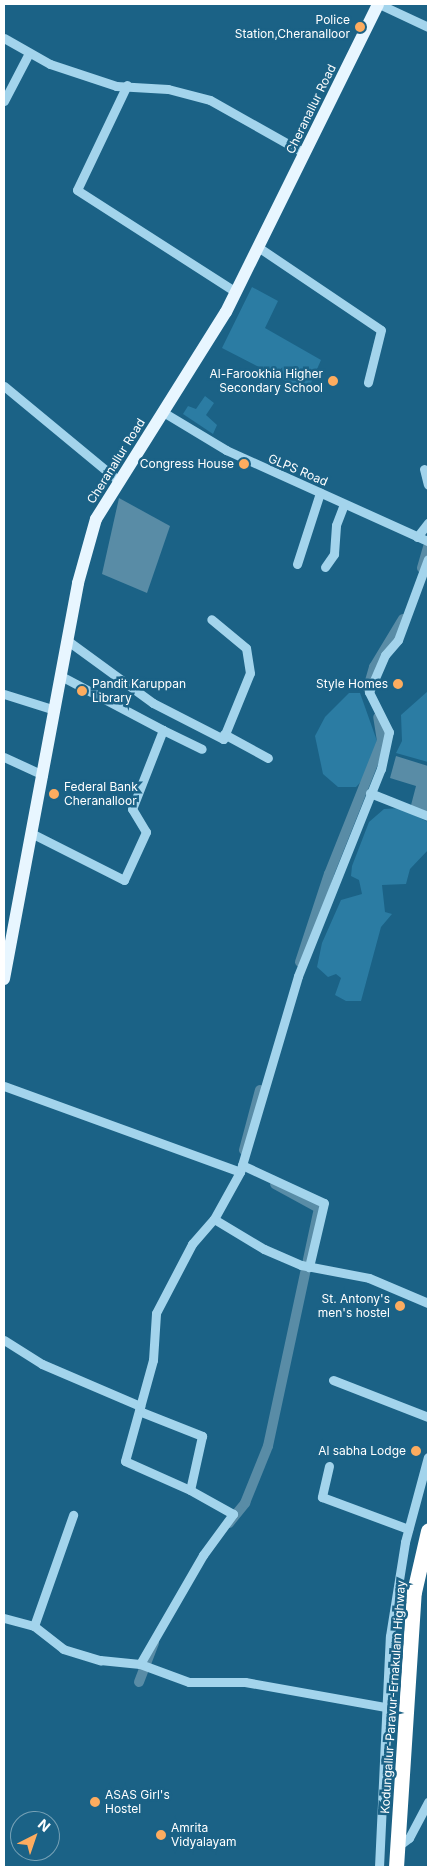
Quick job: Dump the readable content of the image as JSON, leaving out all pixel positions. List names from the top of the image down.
{
  "streets": {
    "highway": ["Kodungallur-Paravur-Ernakulam Highway"],
    "main road": ["Cheranallur Road"],
    "street": ["GLPS Road"]
  },
  "crossings": [
    ["Cheranallur Road", "GLPS Road"]
  ],
  "places": [
    "Police Station,Cheranalloor",
    "Al-Farookhia Higher Secondary School",
    "Congress House",
    "Style Homes",
    "Pandit Karuppan Library",
    "Federal Bank Cheranalloor",
    "St. Antony's men's hostel",
    "Al sabha Lodge",
    "ASAS Girl's Hostel",
    "Amrita Vidyalayam"
  ],
  "north": "top right"
}
